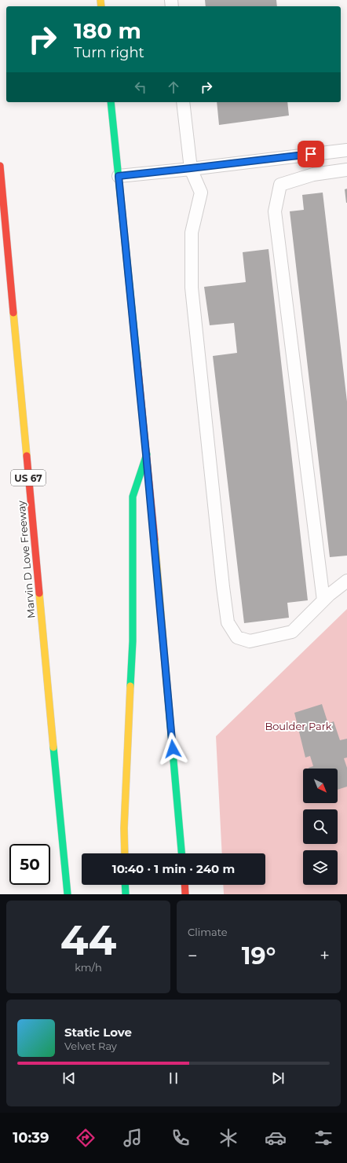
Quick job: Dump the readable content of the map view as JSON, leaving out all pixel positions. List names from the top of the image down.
{
  "streets": {
    "main road": ["US 67", "Marvin D Love Freeway"]
  },
  "parks": ["Boulder Park"],
  "north": "bottom right",
  "page": {
    "turn": ["180 m", "Turn right"],
    "limit": "50",
    "trip": "10:40 · 1 min · 240 m",
    "tile": [
      ["44", "km/h"],
      "Climate"
    ],
    "heat": ["−", "19°", "+"],
    "song": ["Static Love", "Velvet Ray"],
    "tabs": "10:39"
  }
}
